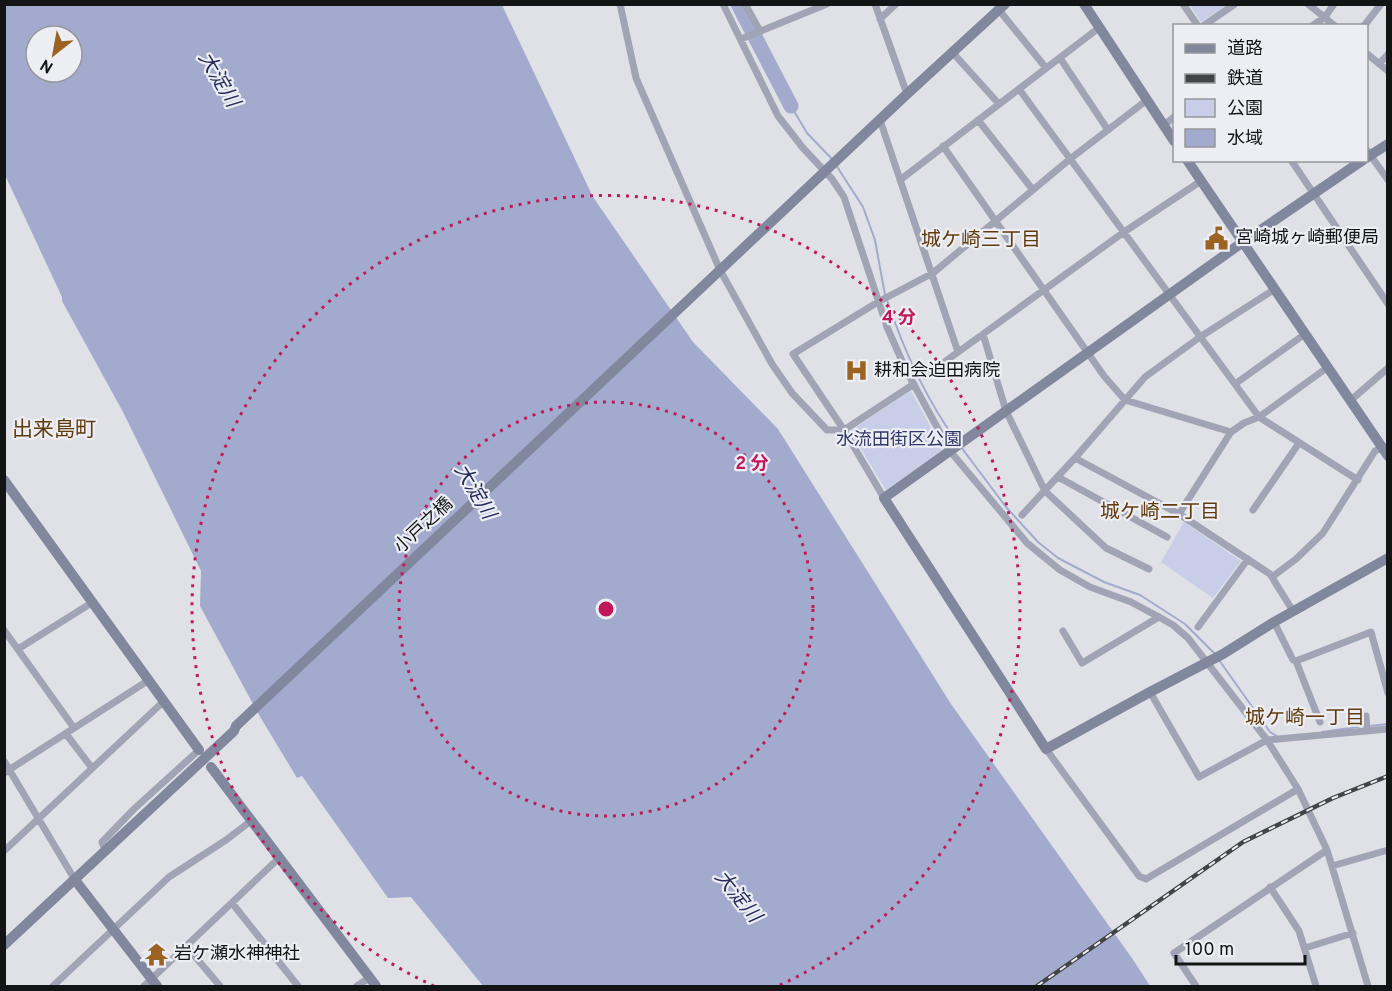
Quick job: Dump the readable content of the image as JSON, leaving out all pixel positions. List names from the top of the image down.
{
  "streets": {
    "street": ["小戸之橋"]
  },
  "districts": [
    "城ケ崎三丁目",
    "出来島町",
    "城ケ崎二丁目",
    "城ケ崎一丁目"
  ],
  "water": ["大淀川"],
  "parks": ["水流田街区公園"],
  "places": {
    "public building": ["宮崎城ヶ崎郵便局"],
    "hospital": ["耕和会迫田病院"],
    "temple": ["岩ケ瀬水神神社"]
  },
  "legend": [
    "道路",
    "鉄道",
    "公園",
    "水域"
  ],
  "scale_bar": "100 m",
  "north": "bottom left",
  "rings": ["4 分", "2 分"]
}
